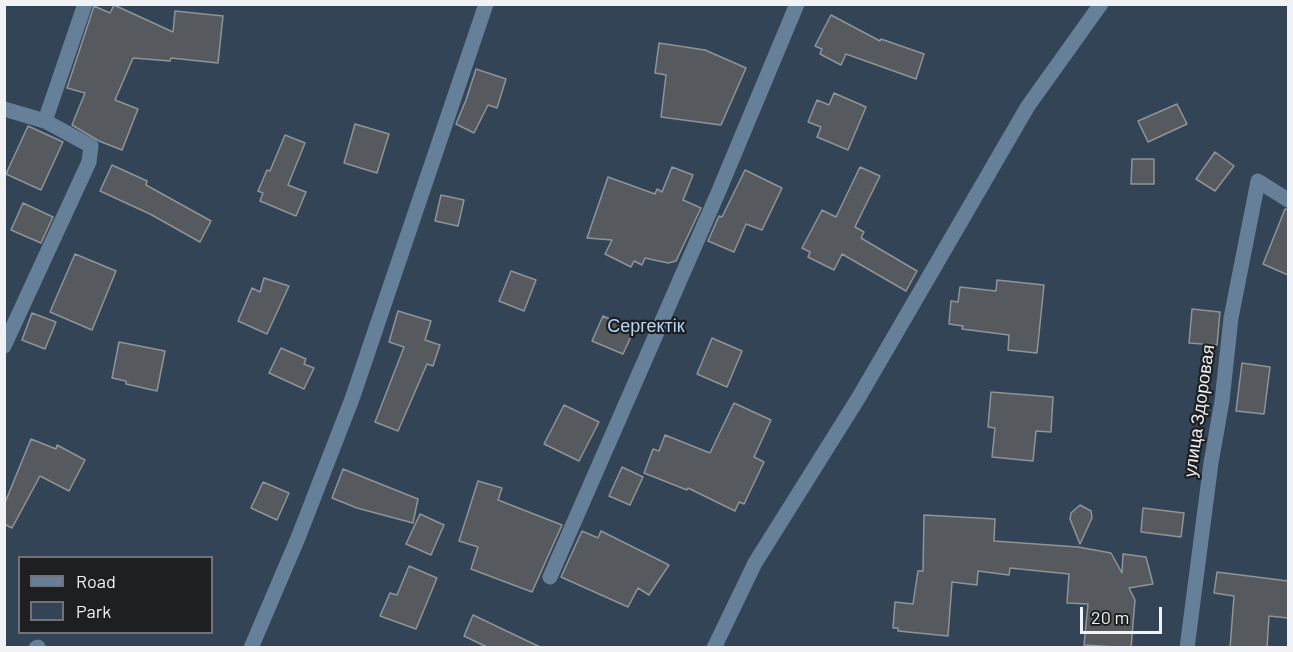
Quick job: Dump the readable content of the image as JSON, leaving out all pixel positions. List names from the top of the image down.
{
  "streets": {
    "street": ["улица Здоровая"]
  },
  "parks": ["Сергектік"],
  "legend": ["Road", "Park"],
  "scale_bar": "20 m"
}
